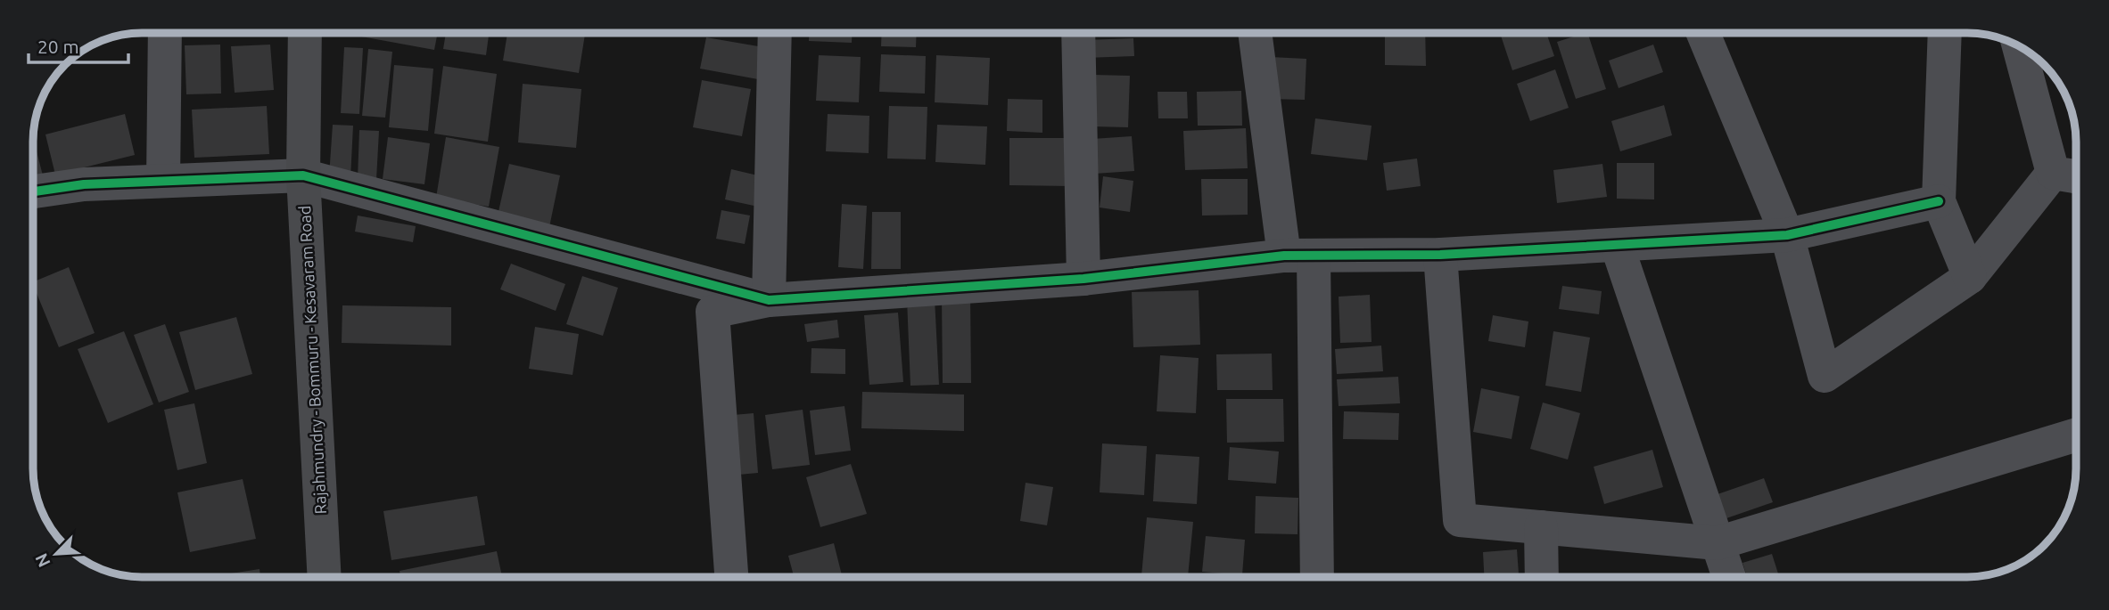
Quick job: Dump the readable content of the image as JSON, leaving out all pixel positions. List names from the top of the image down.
{
  "streets": {
    "main road": ["Rajahmundry - Bommuru - Kesavaram Road"]
  },
  "scale_bar": "20 m",
  "north": "bottom left"
}
